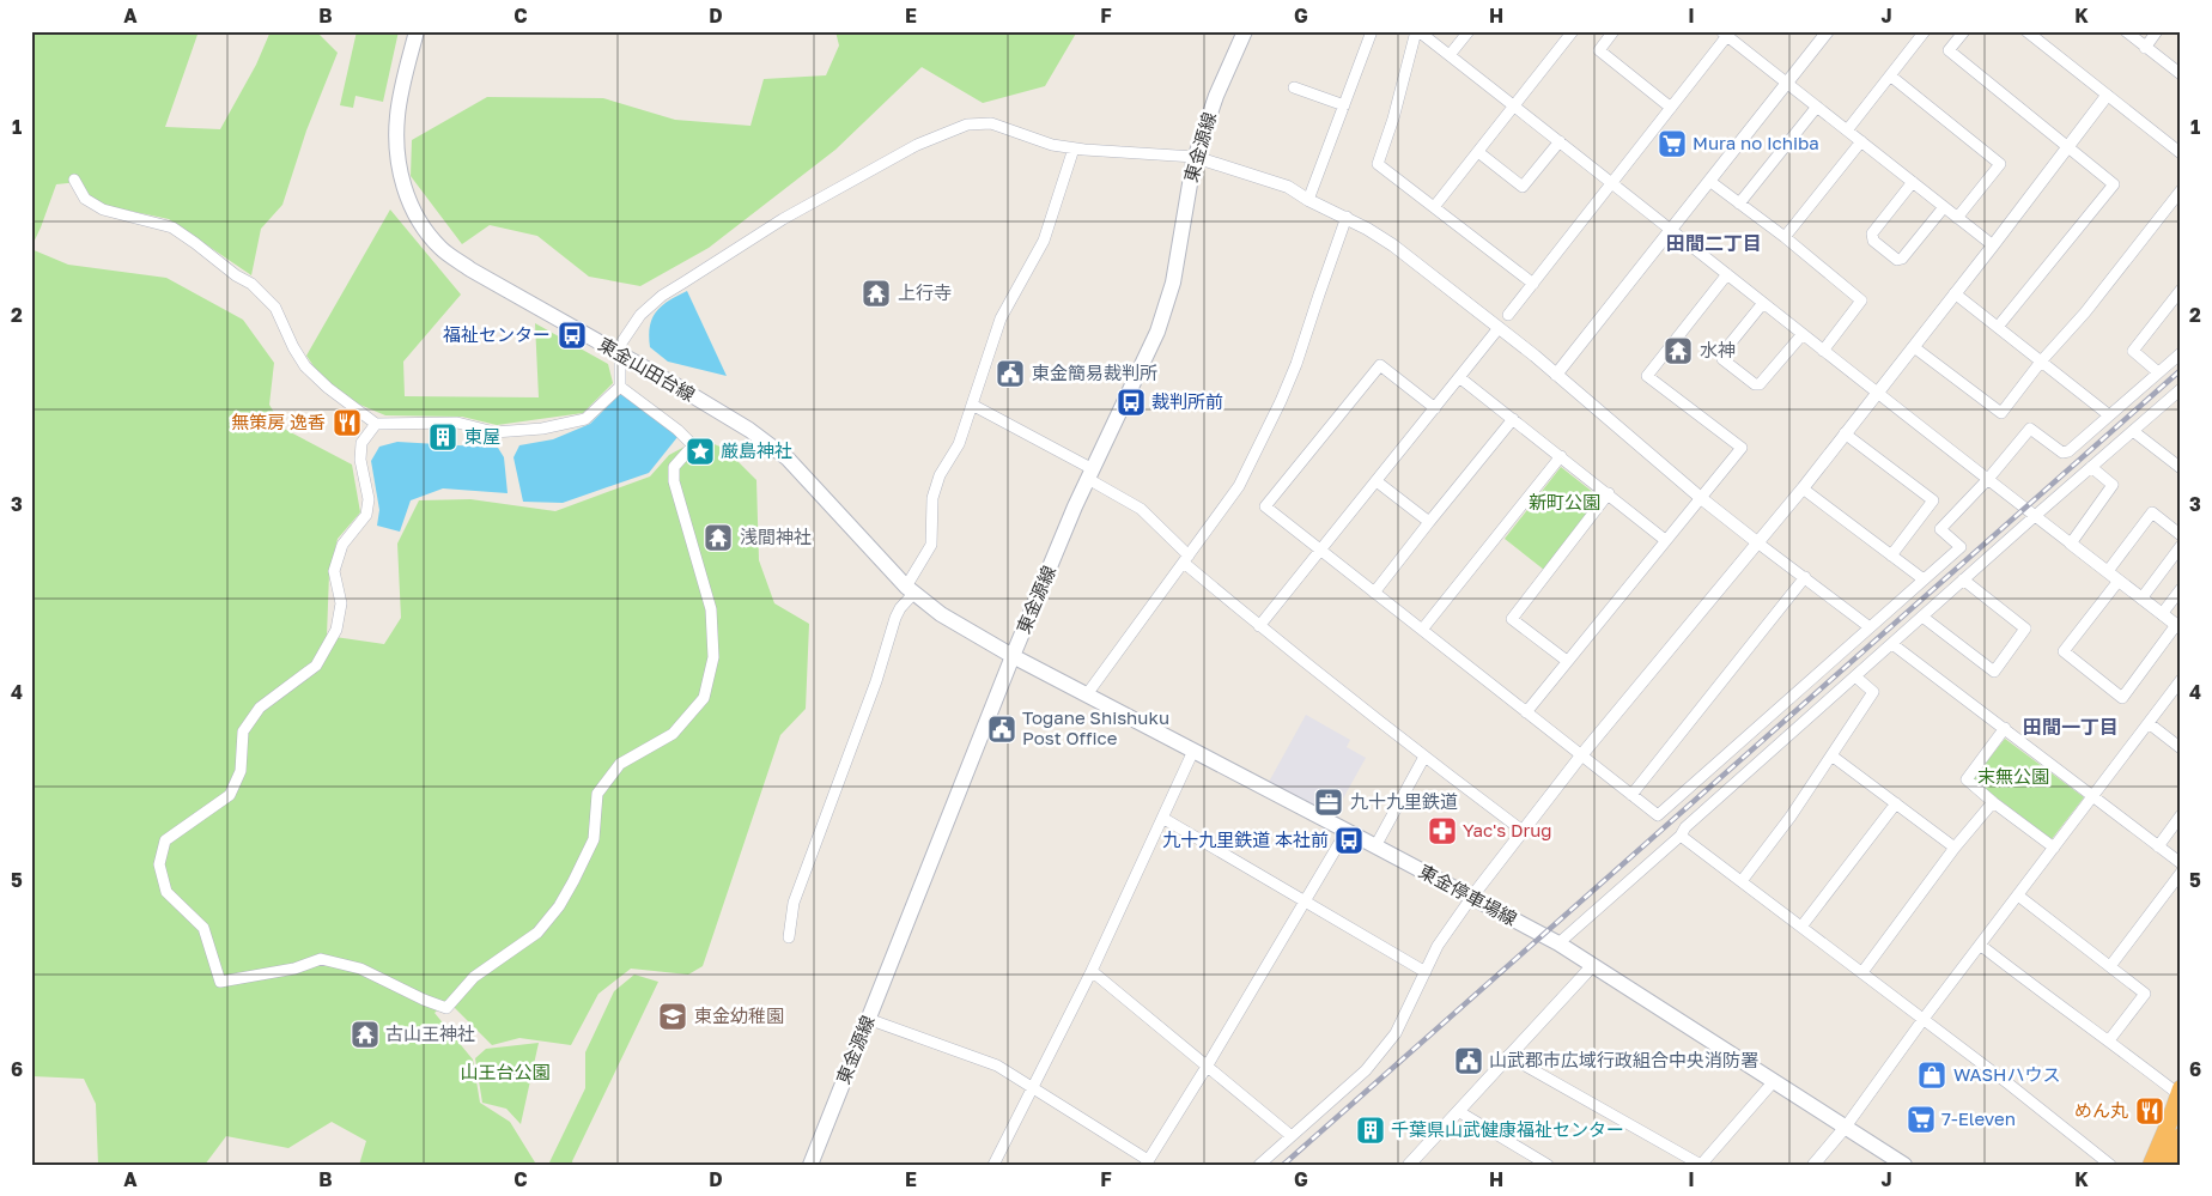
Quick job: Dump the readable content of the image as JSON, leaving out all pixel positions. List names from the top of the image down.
{
  "streets": {
    "main road": ["東金源線", "東金山田台線", "東金停車場線"]
  },
  "crossings": [
    ["東金源線", "東金山田台線"],
    ["東金源線", "東金停車場線"],
    ["東金山田台線", "東金停車場線"]
  ],
  "districts": ["田間二丁目", "田間一丁目"],
  "parks": ["新町公園", "末無公園", "山王台公園"],
  "places": {
    "supermarket": ["Mura no Ichiba", "7-Eleven"],
    "temple": [
      "上行寺",
      "水神",
      "浅間神社",
      "古山王神社"
    ],
    "bus stop": ["福祉センター", "裁判所前", "九十九里鉄道 本社前"],
    "public building": ["東金簡易裁判所", "Togane Shishuku Post Office", "山武郡市広域行政組合中央消防署"],
    "restaurant": ["無策房 逸香", "めん丸"],
    "building": ["東屋", "千葉県山武健康福祉センター"],
    "place": ["厳島神社"],
    "office": ["九十九里鉄道"],
    "pharmacy": ["Yac's Drug"],
    "school or university": ["東金幼稚園"],
    "shop": ["WASHハウス"]
  },
  "grid": {
    "columns": [
      "A",
      "B",
      "C",
      "D",
      "E",
      "F",
      "G",
      "H",
      "I",
      "J",
      "K"
    ],
    "rows": [
      "1",
      "2",
      "3",
      "4",
      "5",
      "6"
    ]
  }
}
